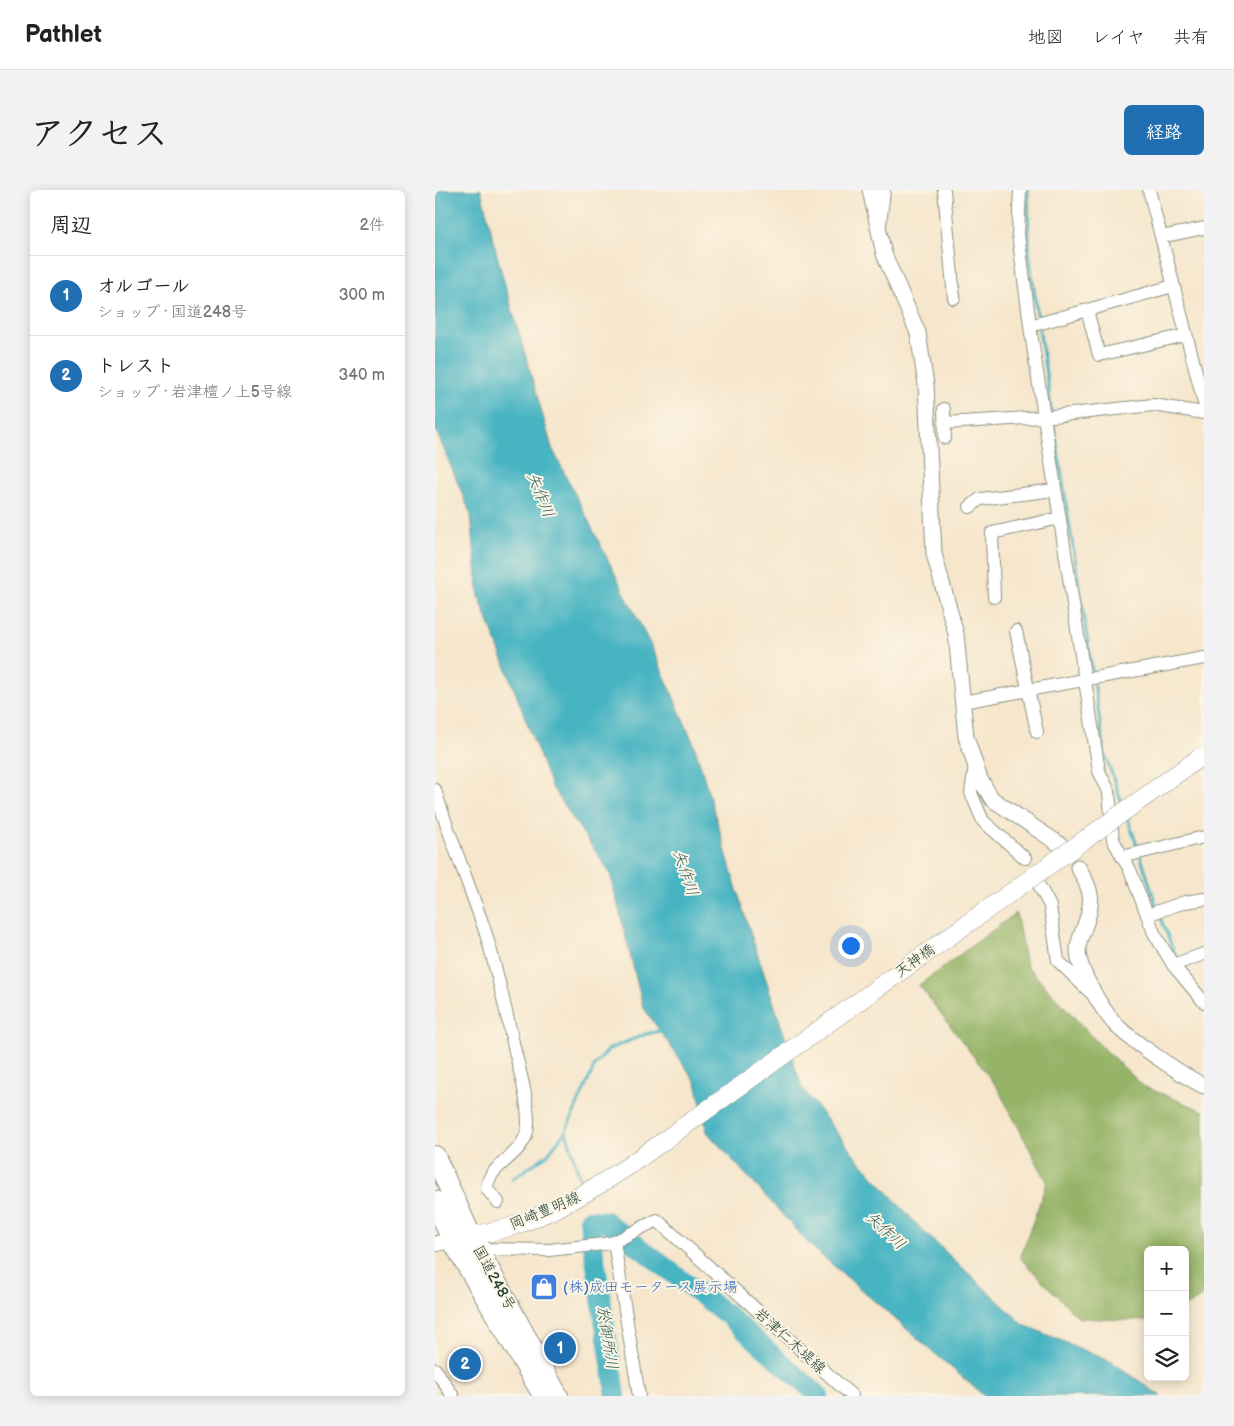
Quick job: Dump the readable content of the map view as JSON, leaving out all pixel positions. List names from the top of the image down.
{
  "streets": {
    "highway": ["国道248号"],
    "main road": ["天神橋", "岡崎豊明線"],
    "street": ["岩津仁木堤線"]
  },
  "crossings": [
    ["天神橋", "岡崎豊明線"],
    ["岡崎豊明線", "国道248号"]
  ],
  "water": ["矢作川", "於御所川"],
  "places": {
    "shop": ["(株)成田モータース展示場"]
  },
  "page": {
    "header": "Pathlet",
    "nav": ["地図", "レイヤ", "共有"],
    "title": "アクセス",
    "buttons": "経路",
    "heading": ["周辺", "2件"],
    "list": [
      {
        "mark": "1",
        "name": "オルゴール",
        "note": "ショップ · 国道248号",
        "value": "300 m"
      },
      {
        "mark": "2",
        "name": "トレスト",
        "note": "ショップ · 岩津檀ノ上5号線",
        "value": "340 m"
      }
    ],
    "map_buttons": ["+", "−"],
    "pins": ["1", "2"]
  }
}
